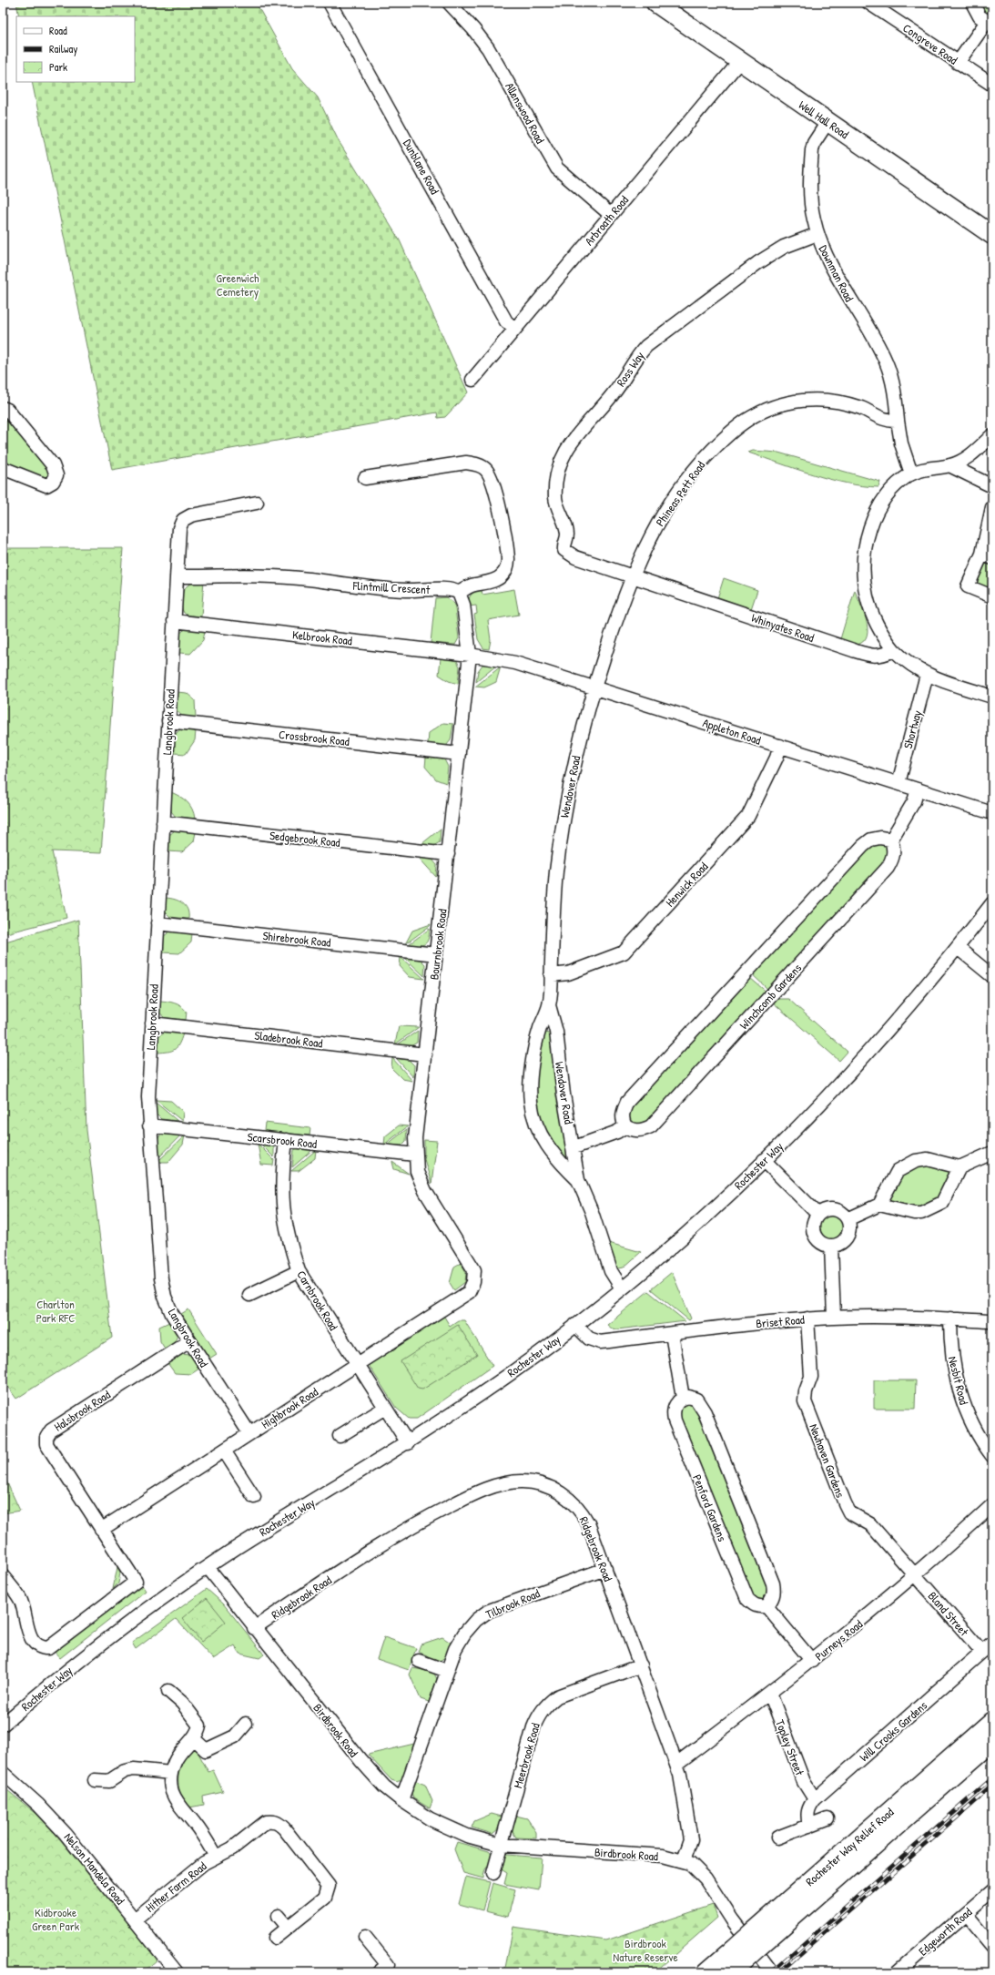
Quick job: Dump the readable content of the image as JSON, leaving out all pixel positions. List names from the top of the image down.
{
  "streets": {
    "highway": ["Well Hall Road", "Rochester Way Relief Road"],
    "street": [
      "Congreve Road",
      "Allenswood Road",
      "Dunblane Road",
      "Arbroath Road",
      "Downman Road",
      "Ross Way",
      "Phineas Pett Road",
      "Flintmill Crescent",
      "Whinyates Road",
      "Kelbrook Road",
      "Langbrook Road",
      "Shortway",
      "Appleton Road",
      "Crossbrook Road",
      "Wendover Road",
      "Sedgebrook Road",
      "Henwick Road",
      "Shirebrook Road",
      "Bournbrook Road",
      "Winchcomb Gardens",
      "Sladebrook Road",
      "Scarsbrook Road",
      "Rochester Way",
      "Carnbrook Road",
      "Briset Road",
      "Nesbit Road",
      "Highbrook Road",
      "Halsbrook Road",
      "Newhaven Gardens",
      "Penford Gardens",
      "Ridgebrook Road",
      "Tilbrook Road",
      "Bland Street",
      "Purneys Road",
      "Birdbrook Road",
      "Will Crooks Gardens",
      "Topley Street",
      "Meerbrook Road",
      "Nelson Mandela Road",
      "Hither Farm Road",
      "Edgeworth Road"
    ]
  },
  "crossings": [
    ["Allenswood Road", "Arbroath Road"],
    ["Well Hall Road", "Arbroath Road"],
    ["Well Hall Road", "Downman Road"],
    ["Dunblane Road", "Arbroath Road"],
    ["Downman Road", "Ross Way"],
    ["Downman Road", "Phineas Pett Road"],
    ["Ross Way", "Whinyates Road"],
    ["Phineas Pett Road", "Whinyates Road"],
    ["Phineas Pett Road", "Wendover Road"],
    ["Flintmill Crescent", "Langbrook Road"],
    ["Flintmill Crescent", "Bournbrook Road"],
    ["Whinyates Road", "Wendover Road"],
    ["Kelbrook Road", "Langbrook Road"],
    ["Kelbrook Road", "Appleton Road"],
    ["Kelbrook Road", "Bournbrook Road"],
    ["Langbrook Road", "Crossbrook Road"],
    ["Langbrook Road", "Sedgebrook Road"],
    ["Langbrook Road", "Shirebrook Road"],
    ["Langbrook Road", "Sladebrook Road"],
    ["Langbrook Road", "Scarsbrook Road"],
    ["Langbrook Road", "Highbrook Road"],
    ["Langbrook Road", "Halsbrook Road"],
    ["Shortway", "Appleton Road"],
    ["Appleton Road", "Wendover Road"],
    ["Appleton Road", "Henwick Road"],
    ["Appleton Road", "Bournbrook Road"],
    ["Crossbrook Road", "Bournbrook Road"],
    ["Wendover Road", "Henwick Road"],
    ["Wendover Road", "Rochester Way"],
    ["Sedgebrook Road", "Bournbrook Road"],
    ["Shirebrook Road", "Bournbrook Road"],
    ["Bournbrook Road", "Sladebrook Road"],
    ["Bournbrook Road", "Scarsbrook Road"],
    ["Bournbrook Road", "Highbrook Road"],
    ["Scarsbrook Road", "Carnbrook Road"],
    ["Rochester Way", "Carnbrook Road"],
    ["Rochester Way", "Briset Road"],
    ["Rochester Way", "Birdbrook Road"],
    ["Carnbrook Road", "Highbrook Road"],
    ["Briset Road", "Nesbit Road"],
    ["Briset Road", "Newhaven Gardens"],
    ["Highbrook Road", "Halsbrook Road"],
    ["Newhaven Gardens", "Bland Street"],
    ["Newhaven Gardens", "Purneys Road"],
    ["Ridgebrook Road", "Tilbrook Road"],
    ["Ridgebrook Road", "Purneys Road"],
    ["Ridgebrook Road", "Birdbrook Road"],
    ["Ridgebrook Road", "Meerbrook Road"],
    ["Tilbrook Road", "Birdbrook Road"],
    ["Bland Street", "Purneys Road"],
    ["Bland Street", "Will Crooks Gardens"],
    ["Purneys Road", "Topley Street"],
    ["Birdbrook Road", "Meerbrook Road"],
    ["Will Crooks Gardens", "Topley Street"],
    ["Nelson Mandela Road", "Hither Farm Road"]
  ],
  "parks": [
    "Greenwich Cemetery",
    "Charlton Park RFC",
    "Kidbrooke Green Park",
    "Birdbrook Nature Reserve"
  ],
  "legend": ["Road", "Railway", "Park"]
}
